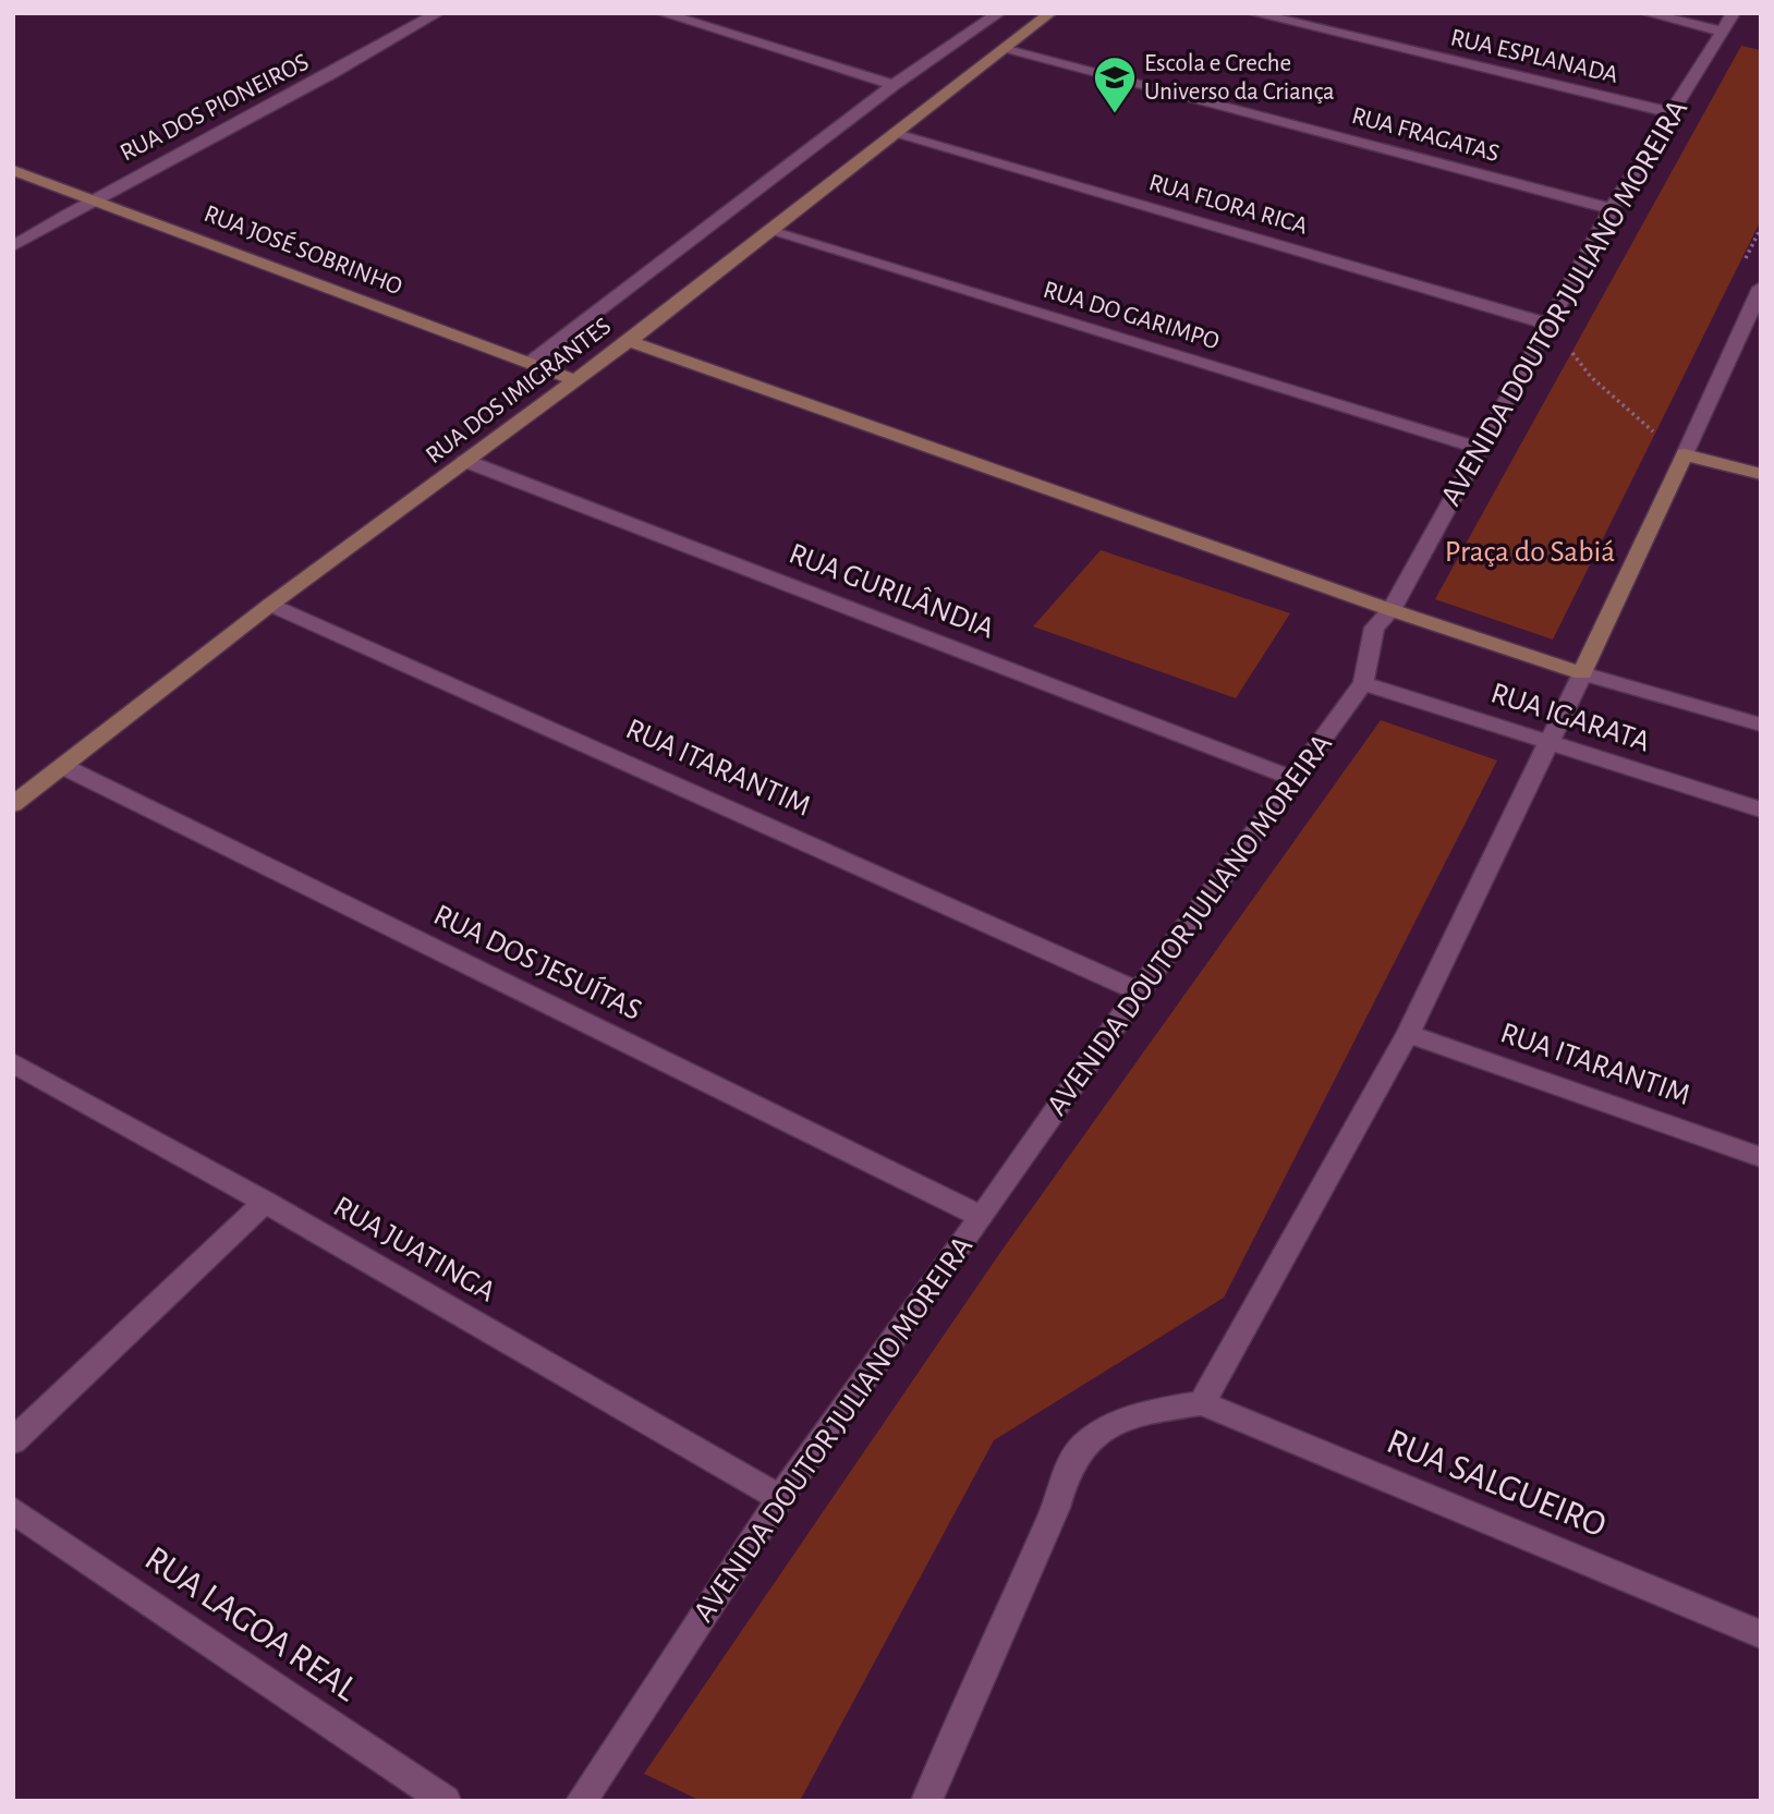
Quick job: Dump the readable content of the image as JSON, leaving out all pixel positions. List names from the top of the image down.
{
  "streets": {
    "street": [
      "RUA ESPLANADA",
      "RUA DOS PIONEIROS",
      "RUA FRAGATAS",
      "RUA FLORA RICA",
      "RUA JOSÉ SOBRINHO",
      "AVENIDA DOUTOR JULIANO MOREIRA",
      "RUA DO GARIMPO",
      "RUA DOS IMIGRANTES",
      "RUA GURILÂNDIA",
      "RUA IGARATA",
      "RUA ITARANTIM",
      "RUA DOS JESUÍTAS",
      "RUA JUATINGA",
      "RUA SALGUEIRO",
      "RUA LAGOA REAL"
    ]
  },
  "crossings": [
    ["RUA ESPLANADA", "AVENIDA DOUTOR JULIANO MOREIRA"],
    ["RUA DOS PIONEIROS", "RUA JOSÉ SOBRINHO"],
    ["RUA FRAGATAS", "AVENIDA DOUTOR JULIANO MOREIRA"],
    ["RUA FRAGATAS", "RUA DOS IMIGRANTES"],
    ["RUA FLORA RICA", "AVENIDA DOUTOR JULIANO MOREIRA"],
    ["RUA FLORA RICA", "RUA DOS IMIGRANTES"],
    ["RUA JOSÉ SOBRINHO", "RUA DOS IMIGRANTES"],
    ["AVENIDA DOUTOR JULIANO MOREIRA", "RUA DO GARIMPO"],
    ["AVENIDA DOUTOR JULIANO MOREIRA", "RUA GURILÂNDIA"],
    ["AVENIDA DOUTOR JULIANO MOREIRA", "RUA IGARATA"],
    ["AVENIDA DOUTOR JULIANO MOREIRA", "RUA ITARANTIM"],
    ["AVENIDA DOUTOR JULIANO MOREIRA", "RUA DOS JESUÍTAS"],
    ["AVENIDA DOUTOR JULIANO MOREIRA", "RUA JUATINGA"],
    ["RUA DO GARIMPO", "RUA DOS IMIGRANTES"],
    ["RUA DOS IMIGRANTES", "RUA GURILÂNDIA"],
    ["RUA DOS IMIGRANTES", "RUA ITARANTIM"],
    ["RUA DOS IMIGRANTES", "RUA DOS JESUÍTAS"]
  ],
  "parks": ["Praça do Sabiá"],
  "places": {
    "school or university": ["Escola e Creche Universo da Criança"]
  }
}
